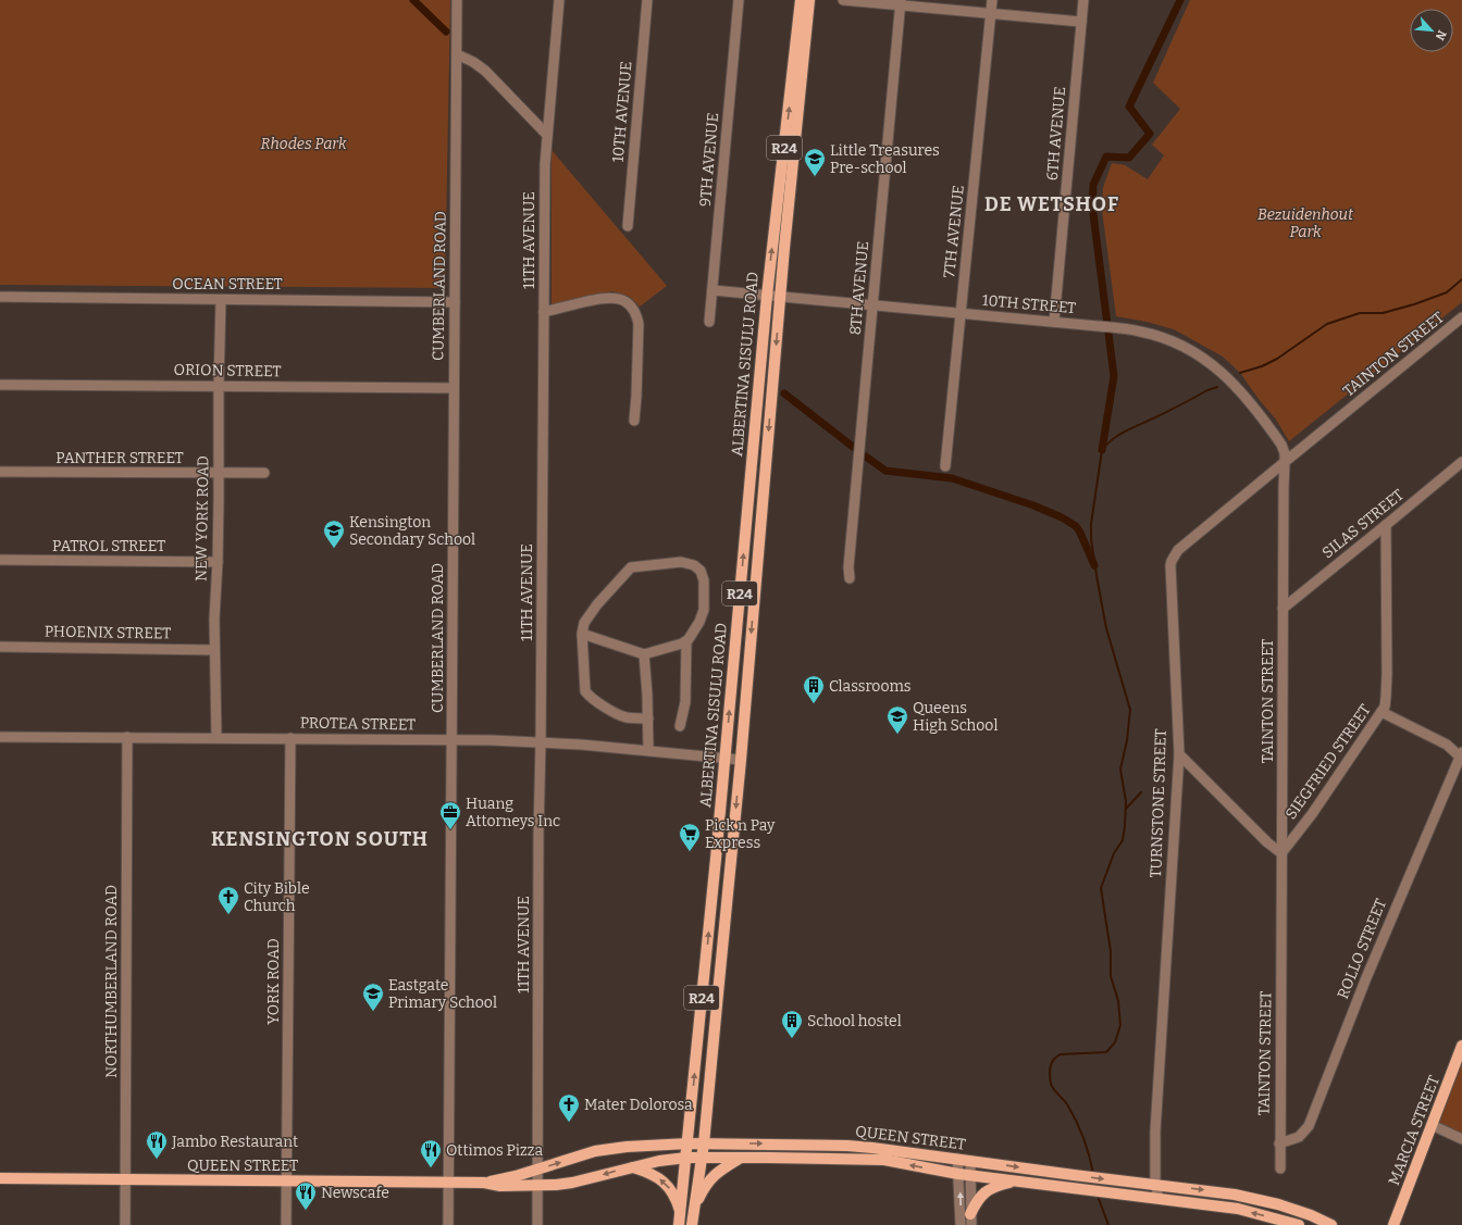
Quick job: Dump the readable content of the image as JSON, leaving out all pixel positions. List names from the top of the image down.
{
  "streets": {
    "main road": [
      "R24",
      "ALBERTINA SISULU ROAD",
      "MARCIA STREET",
      "QUEEN STREET"
    ],
    "street": [
      "10TH AVENUE",
      "6TH AVENUE",
      "9TH AVENUE",
      "7TH AVENUE",
      "11TH AVENUE",
      "OCEAN STREET",
      "CUMBERLAND ROAD",
      "8TH AVENUE",
      "10TH STREET",
      "TAINTON STREET",
      "ORION STREET",
      "PANTHER STREET",
      "NEW YORK ROAD",
      "SILAS STREET",
      "PATROL STREET",
      "PHOENIX STREET",
      "PROTEA STREET",
      "SIEGFRIED STREET",
      "TURNSTONE STREET",
      "ROLLO STREET",
      "NORTHUMBERLAND ROAD",
      "YORK ROAD"
    ]
  },
  "crossings": [
    ["6TH AVENUE", "10TH STREET"],
    ["9TH AVENUE", "10TH STREET"],
    ["7TH AVENUE", "10TH STREET"],
    ["11TH AVENUE", "PROTEA STREET"],
    ["11TH AVENUE", "QUEEN STREET"],
    ["OCEAN STREET", "CUMBERLAND ROAD"],
    ["OCEAN STREET", "NEW YORK ROAD"],
    ["CUMBERLAND ROAD", "ORION STREET"],
    ["CUMBERLAND ROAD", "PROTEA STREET"],
    ["CUMBERLAND ROAD", "QUEEN STREET"],
    ["8TH AVENUE", "10TH STREET"],
    ["10TH STREET", "TAINTON STREET"],
    ["10TH STREET", "ALBERTINA SISULU ROAD"],
    ["10TH STREET", "TURNSTONE STREET"],
    ["TAINTON STREET", "SILAS STREET"],
    ["TAINTON STREET", "SIEGFRIED STREET"],
    ["TAINTON STREET", "TURNSTONE STREET"],
    ["TAINTON STREET", "ROLLO STREET"],
    ["ALBERTINA SISULU ROAD", "PROTEA STREET"],
    ["ALBERTINA SISULU ROAD", "QUEEN STREET"],
    ["ORION STREET", "NEW YORK ROAD"],
    ["PANTHER STREET", "NEW YORK ROAD"],
    ["NEW YORK ROAD", "PATROL STREET"],
    ["NEW YORK ROAD", "PHOENIX STREET"],
    ["NEW YORK ROAD", "PROTEA STREET"],
    ["SILAS STREET", "SIEGFRIED STREET"],
    ["PROTEA STREET", "NORTHUMBERLAND ROAD"],
    ["PROTEA STREET", "YORK ROAD"],
    ["TURNSTONE STREET", "QUEEN STREET"],
    ["NORTHUMBERLAND ROAD", "QUEEN STREET"],
    ["YORK ROAD", "QUEEN STREET"]
  ],
  "districts": ["DE WETSHOF", "KENSINGTON SOUTH"],
  "parks": ["Rhodes Park", "Bezuidenhout Park"],
  "places": {
    "school or university": [
      "Little Treasures Pre-school",
      "Kensington Secondary School",
      "Queens High School",
      "Eastgate Primary School"
    ],
    "building": ["Classrooms", "School hostel"],
    "office": ["Huang Attorneys Inc"],
    "supermarket": ["Pick n Pay Express"],
    "church": ["City Bible Church", "Mater Dolorosa"],
    "restaurant": ["Jambo Restaurant", "Ottimos Pizza", "Newscafe"]
  },
  "north": "bottom right"
}
